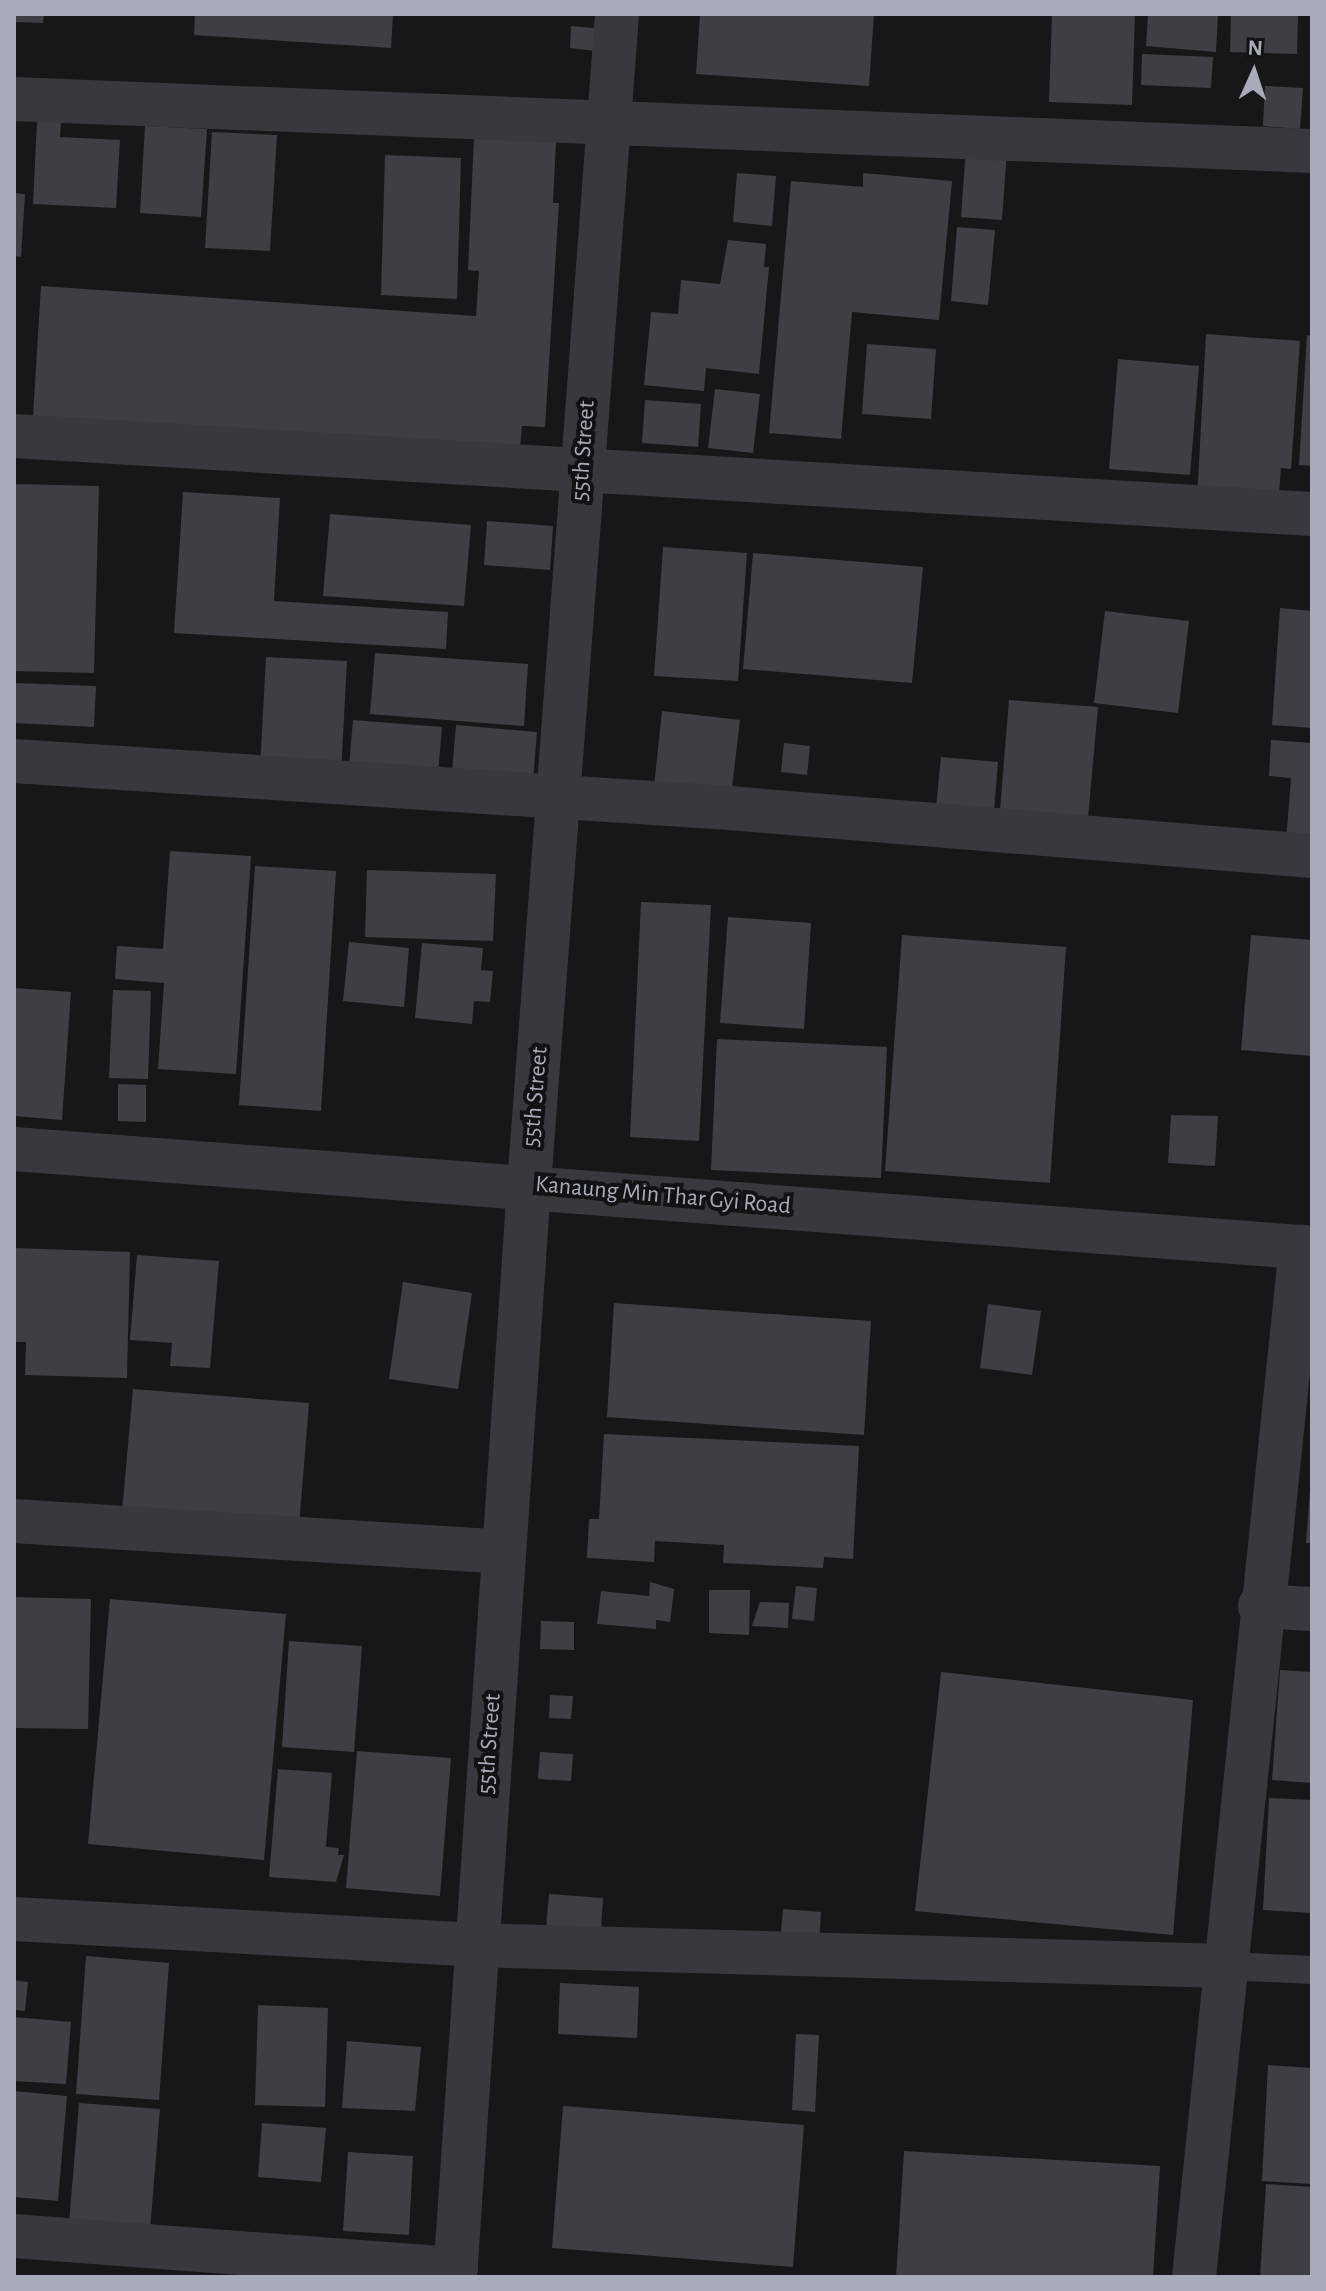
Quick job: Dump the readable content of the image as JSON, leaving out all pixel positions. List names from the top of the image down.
{
  "streets": {
    "street": ["55th Street", "Kanaung Min Thar Gyi Road"]
  },
  "crossings": [
    ["55th Street", "Kanaung Min Thar Gyi Road"]
  ],
  "north": "top"
}
